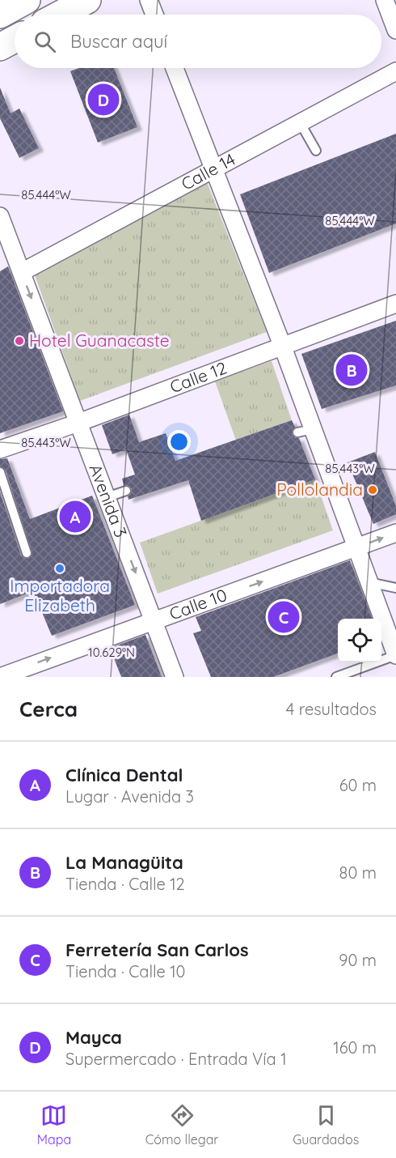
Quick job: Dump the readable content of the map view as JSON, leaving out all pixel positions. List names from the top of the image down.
{
  "streets": {
    "street": [
      "Calle 14",
      "Calle 12",
      "Avenida 3",
      "Calle 10"
    ]
  },
  "crossings": [
    ["Calle 14", "Avenida 3"],
    ["Calle 12", "Avenida 3"],
    ["Avenida 3", "Calle 10"]
  ],
  "one_way": ["Avenida 3", "Calle 10"],
  "places": ["Hotel Guanacaste", "Pollolandia", "Importadora Elizabeth"],
  "page": {
    "search": "Buscar aquí",
    "pins": [
      "D",
      "B",
      "A",
      "C"
    ],
    "heading": ["Cerca", "4 resultados"],
    "list": [
      {
        "mark": "A",
        "name": "Clínica Dental",
        "note": "Lugar · Avenida 3",
        "value": "60 m"
      },
      {
        "mark": "B",
        "name": "La Managüita",
        "note": "Tienda · Calle 12",
        "value": "80 m"
      },
      {
        "mark": "C",
        "name": "Ferretería San Carlos",
        "note": "Tienda · Calle 10",
        "value": "90 m"
      },
      {
        "mark": "D",
        "name": "Mayca",
        "note": "Supermercado · Entrada Vía 1",
        "value": "160 m"
      }
    ],
    "nav": ["Mapa", "Cómo llegar", "Guardados"]
  },
  "coordinates": ["85.444°W", "85.443°W", "10.629°N"]
}
